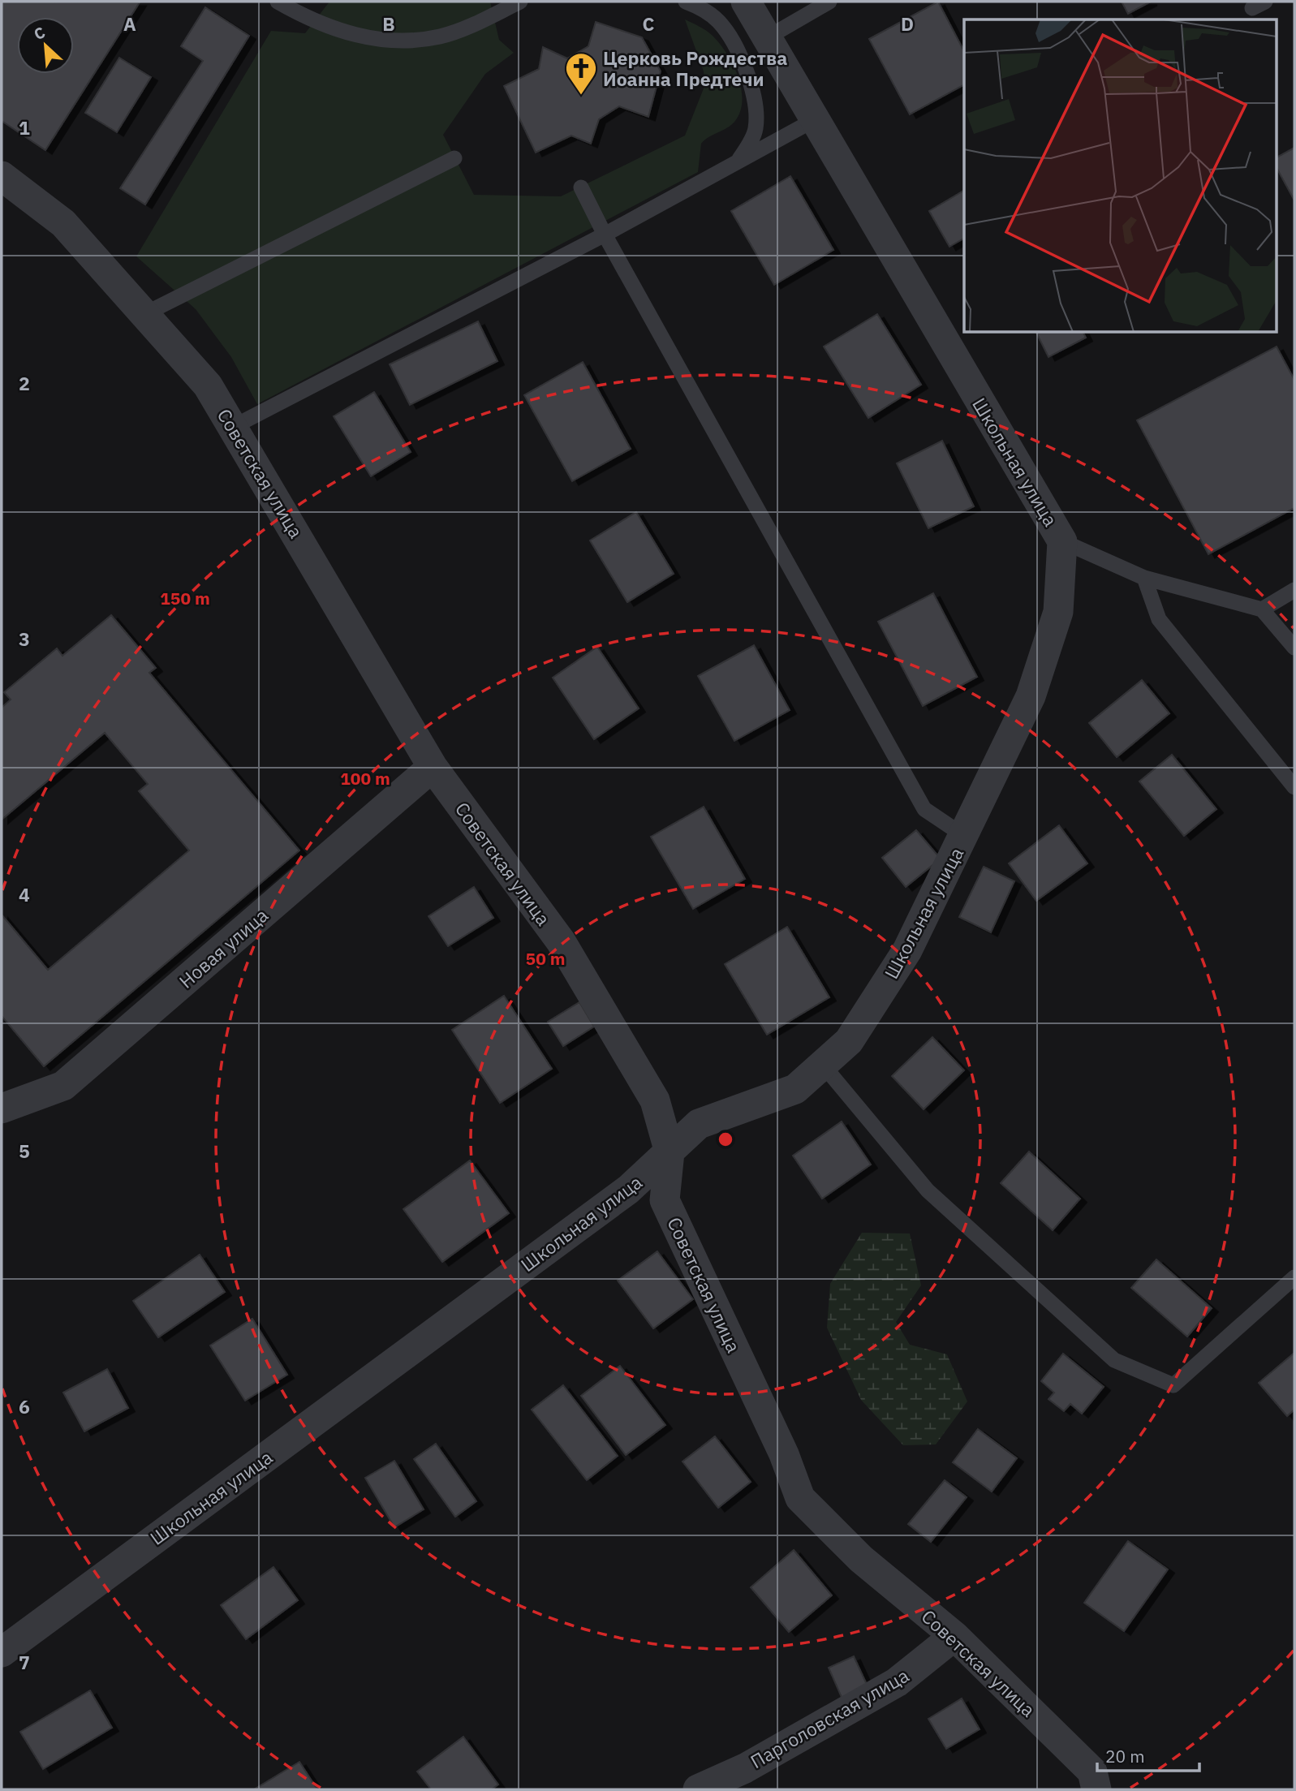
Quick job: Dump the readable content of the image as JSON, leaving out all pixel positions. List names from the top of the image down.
{
  "streets": {
    "street": [
      "Школьная улица",
      "Советская улица",
      "Новая улица",
      "Парголовская улица"
    ]
  },
  "crossings": [
    ["Школьная улица", "Советская улица"],
    ["Советская улица", "Новая улица"],
    ["Советская улица", "Парголовская улица"]
  ],
  "places": {
    "church": ["Церковь Рождества Иоанна Предтечи"]
  },
  "scale_bar": "20 m",
  "north": "top left",
  "grid": {
    "columns": [
      "A",
      "B",
      "C",
      "D"
    ],
    "rows": [
      "1",
      "2",
      "3",
      "4",
      "5",
      "6",
      "7"
    ]
  },
  "rings": ["150 m", "100 m", "50 m"]
}
